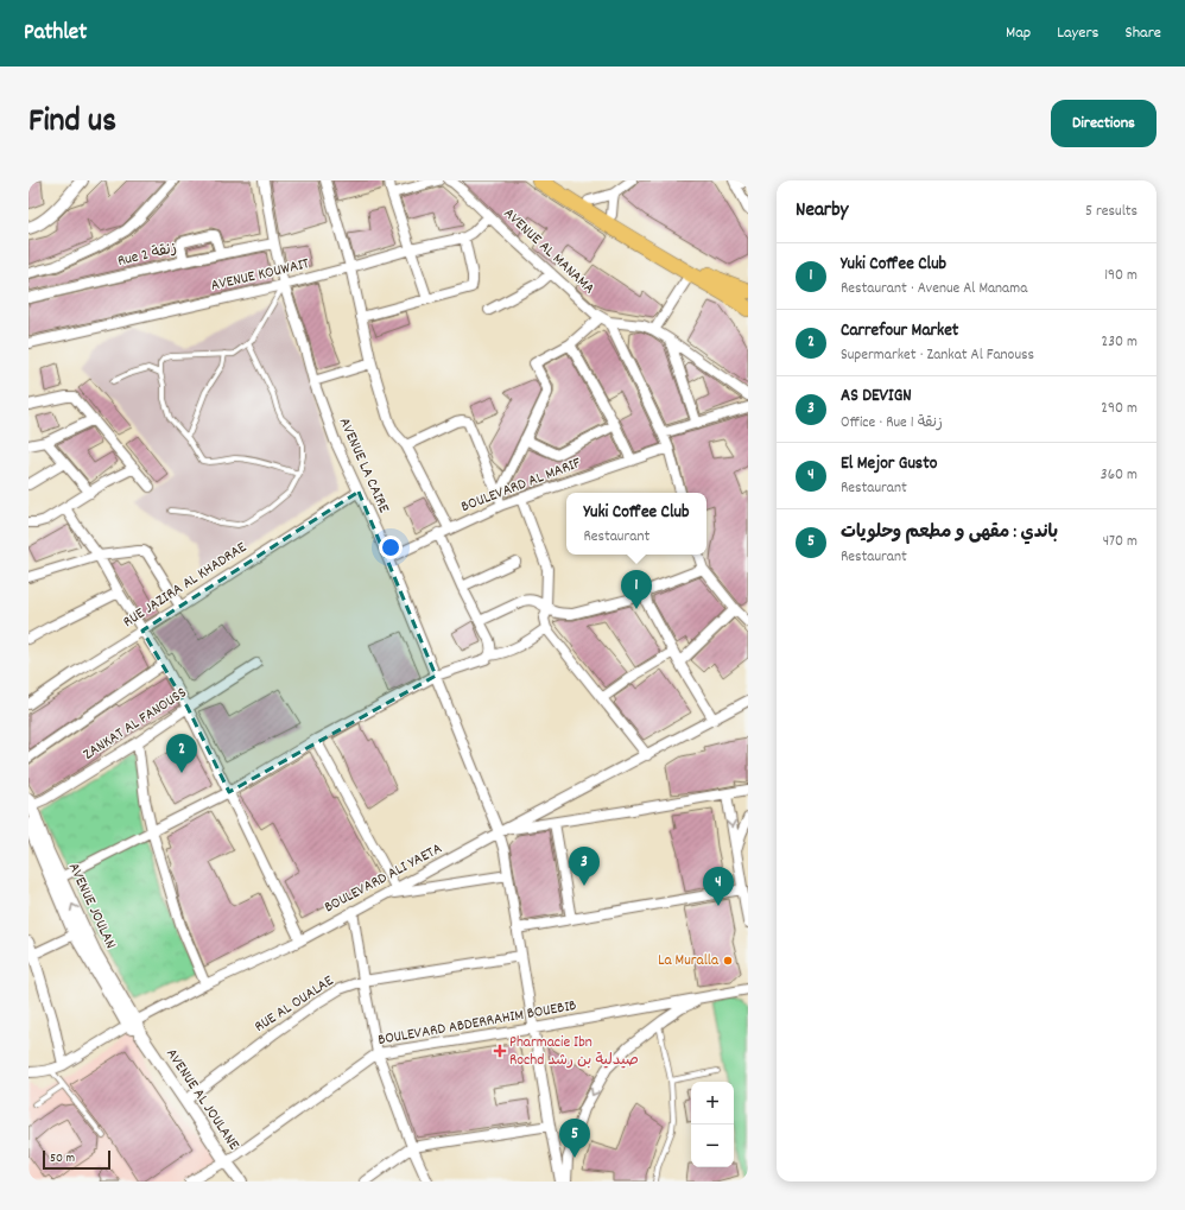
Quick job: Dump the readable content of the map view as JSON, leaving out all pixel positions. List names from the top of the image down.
{
  "streets": {
    "street": [
      "AVENUE AL MANAMA",
      "Rue 2 زنقة",
      "AVENUE KOUWAIT",
      "AVENUE LA CAIRE",
      "BOULEVARD AL MARIF",
      "RUE JAZIRA AL KHADRAE",
      "ZANKAT AL FANOUSS",
      "BOULEVARD ALI YAETA",
      "AVENUE JOULAN",
      "RUE AL OUALAE",
      "BOULEVARD ABDERRAHIM BOUEBIB",
      "AVENUE AL JOULANE"
    ]
  },
  "crossings": [
    ["AVENUE AL MANAMA", "AVENUE KOUWAIT"],
    ["AVENUE AL MANAMA", "BOULEVARD AL MARIF"],
    ["Rue 2 زنقة", "AVENUE LA CAIRE"],
    ["AVENUE KOUWAIT", "AVENUE LA CAIRE"],
    ["AVENUE LA CAIRE", "BOULEVARD AL MARIF"],
    ["AVENUE LA CAIRE", "RUE JAZIRA AL KHADRAE"],
    ["AVENUE LA CAIRE", "BOULEVARD ALI YAETA"],
    ["AVENUE LA CAIRE", "RUE AL OUALAE"],
    ["AVENUE LA CAIRE", "BOULEVARD ABDERRAHIM BOUEBIB"],
    ["ZANKAT AL FANOUSS", "AVENUE JOULAN"],
    ["BOULEVARD ALI YAETA", "AVENUE JOULAN"],
    ["BOULEVARD ALI YAETA", "AVENUE AL JOULANE"],
    ["AVENUE JOULAN", "AVENUE AL JOULANE"],
    ["RUE AL OUALAE", "AVENUE AL JOULANE"],
    ["BOULEVARD ABDERRAHIM BOUEBIB", "AVENUE AL JOULANE"]
  ],
  "places": {
    "other": ["La Muralla"],
    "health": ["Pharmacie Ibn Rochd صيدلية بن رشد"]
  },
  "scale_bar": "50 m",
  "page": {
    "header": "Pathlet",
    "nav": ["Map", "Layers", "Share"],
    "title": "Find us",
    "buttons": "Directions",
    "heading": ["Nearby", "5 results"],
    "list": [
      {
        "mark": "1",
        "name": "Yuki Coffee Club",
        "note": "Restaurant · Avenue Al Manama",
        "value": "190 m"
      },
      {
        "mark": "2",
        "name": "Carrefour Market",
        "note": "Supermarket · Zankat Al Fanouss",
        "value": "230 m"
      },
      {
        "mark": "3",
        "name": "AS DEVIGN",
        "note": "Office · Rue 1 زنقة",
        "value": "290 m"
      },
      {
        "mark": "4",
        "name": "El Mejor Gusto",
        "note": "Restaurant",
        "value": "360 m"
      },
      {
        "mark": "5",
        "name": "باندي : مقهى و مطعم وحلويات",
        "note": "Restaurant",
        "value": "470 m"
      }
    ],
    "popup": ["Yuki Coffee Club", "Restaurant"],
    "pins": [
      "1",
      "2",
      "3",
      "4",
      "5"
    ],
    "map_buttons": ["+", "−"],
    "scale": "50 m"
  }
}
